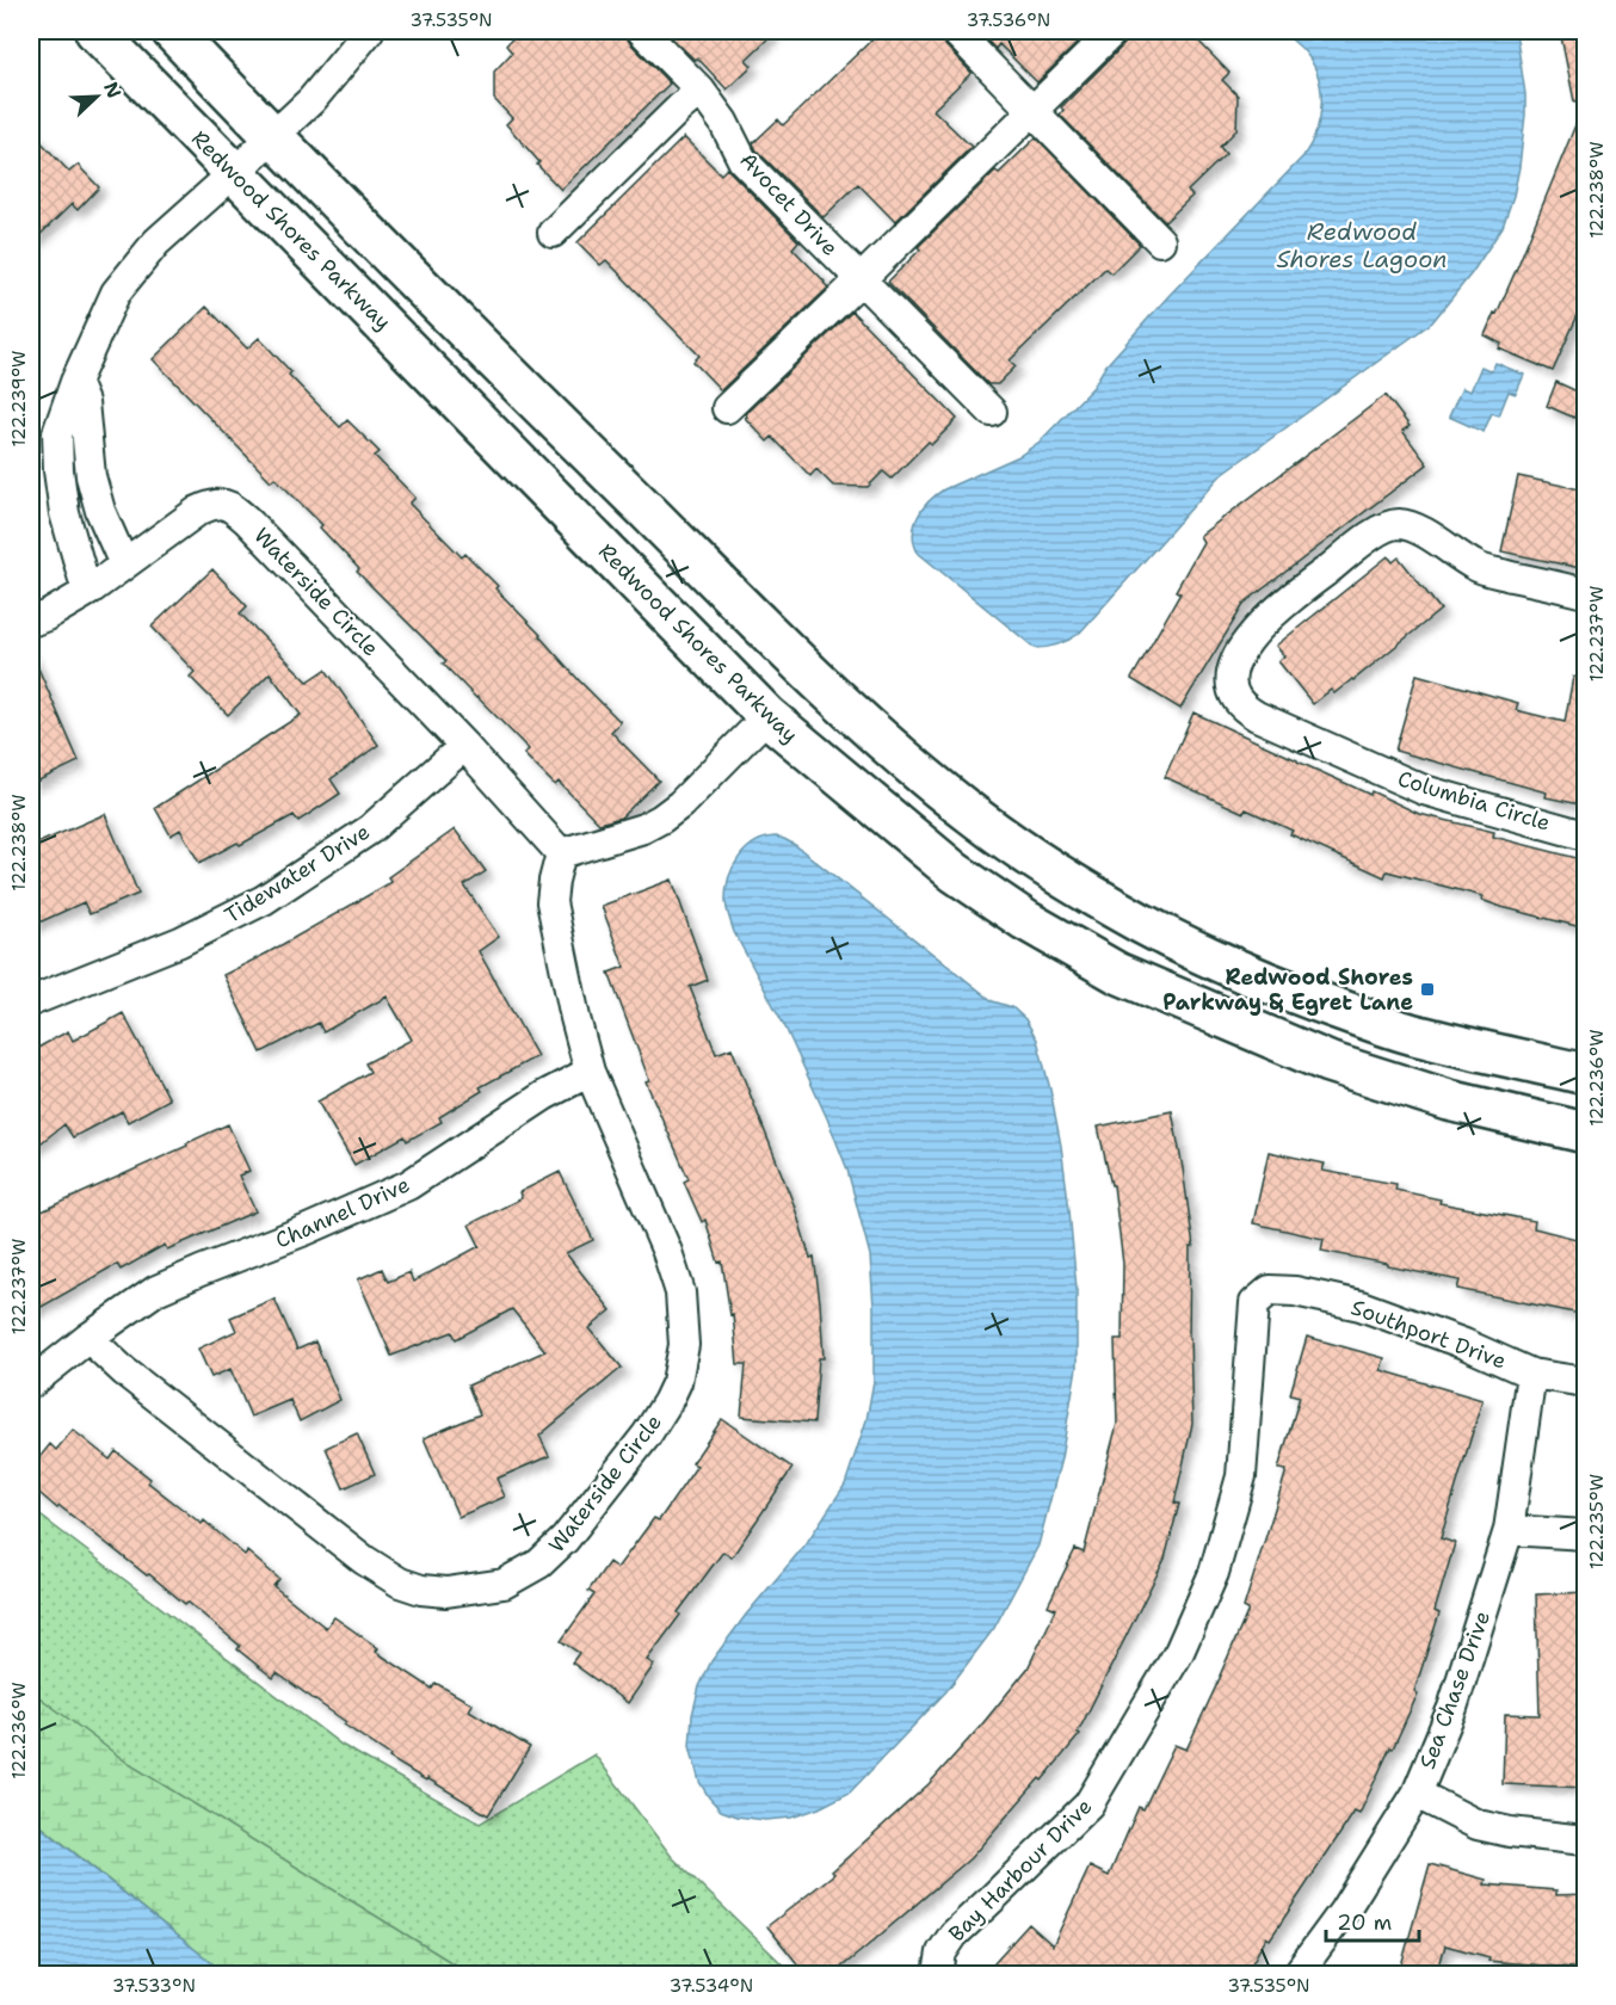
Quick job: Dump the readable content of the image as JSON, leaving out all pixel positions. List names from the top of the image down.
{
  "streets": {
    "main road": ["Redwood Shores Parkway"],
    "street": [
      "Avocet Drive",
      "Waterside Circle",
      "Columbia Circle",
      "Tidewater Drive",
      "Channel Drive",
      "Southport Drive",
      "Sea Chase Drive",
      "Bay Harbour Drive"
    ]
  },
  "crossings": [
    ["Waterside Circle", "Tidewater Drive"],
    ["Waterside Circle", "Channel Drive"],
    ["Southport Drive", "Sea Chase Drive"],
    ["Southport Drive", "Bay Harbour Drive"]
  ],
  "water": ["Redwood Shores Lagoon"],
  "places": {
    "transit": ["Redwood Shores Parkway & Egret Lane"]
  },
  "scale_bar": "20 m",
  "north": "top right",
  "coordinates": [
    "37.535°N",
    "37.536°N",
    "122.238°W",
    "122.239°W",
    "122.237°W",
    "122.236°W",
    "122.235°W",
    "37.533°N",
    "37.534°N"
  ]
}
